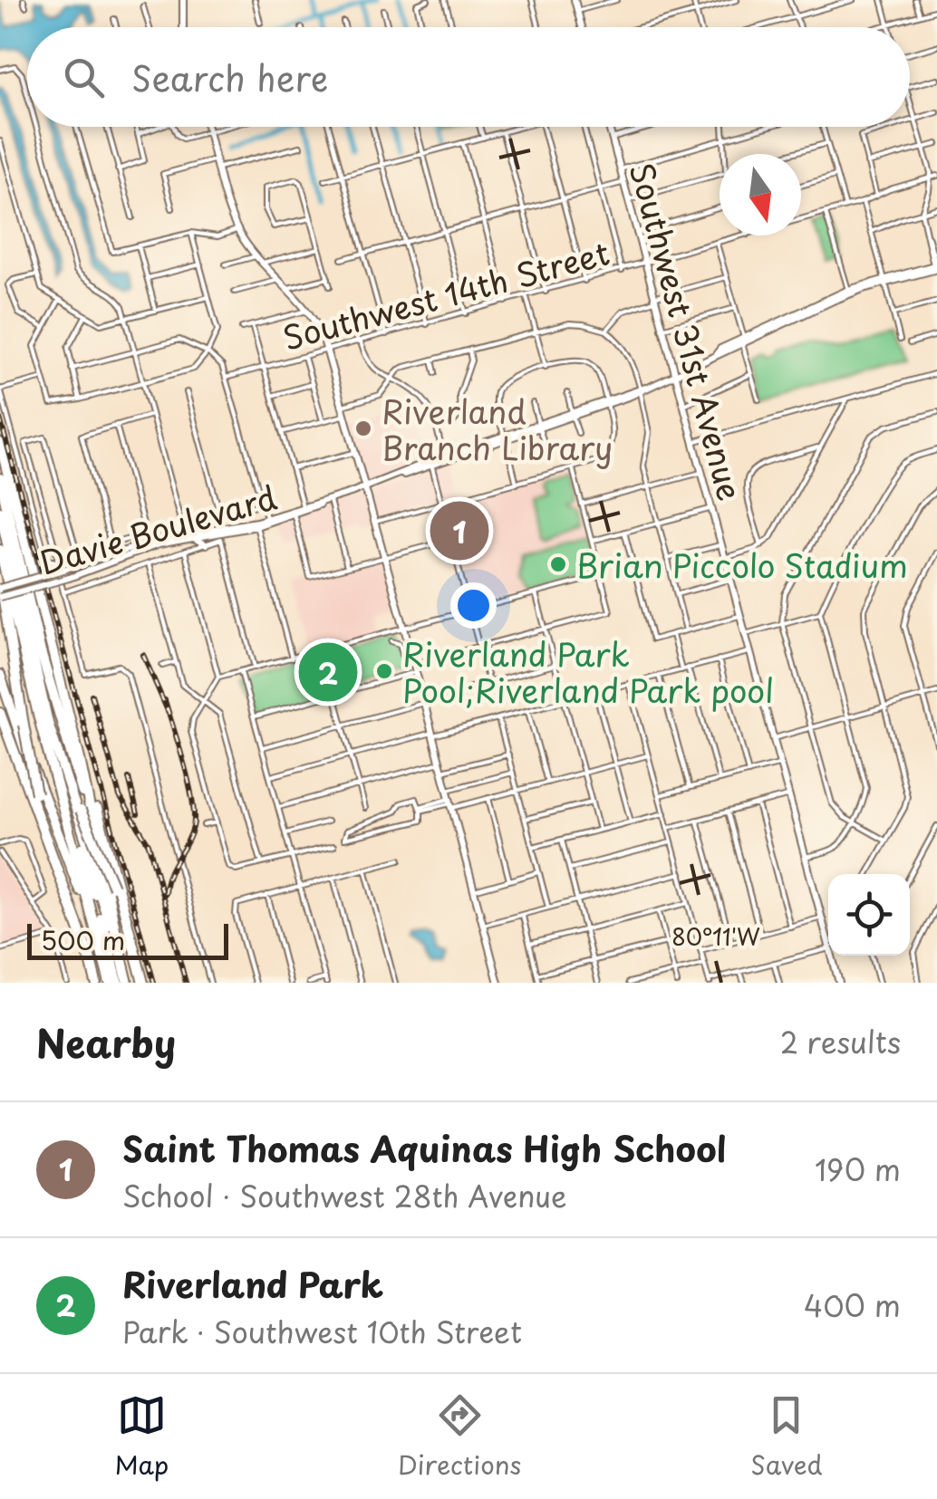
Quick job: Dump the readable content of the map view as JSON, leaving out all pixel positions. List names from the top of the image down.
{
  "streets": {
    "main road": ["Southwest 31st Avenue", "Davie Boulevard"],
    "street": ["Southwest 14th Street"]
  },
  "crossings": [
    ["Southwest 14th Street", "Southwest 31st Avenue"],
    ["Southwest 31st Avenue", "Davie Boulevard"]
  ],
  "places": ["Riverland Branch Library", "Brian Piccolo Stadium", "Riverland Park Pool;Riverland Park pool"],
  "scale_bar": "500 m",
  "north": "bottom",
  "page": {
    "search": "Search here",
    "pins": ["1", "2"],
    "scale": "500 m",
    "heading": ["Nearby", "2 results"],
    "list": [
      {
        "mark": "1",
        "name": "Saint Thomas Aquinas High School",
        "note": "School · Southwest 28th Avenue",
        "value": "190 m"
      },
      {
        "mark": "2",
        "name": "Riverland Park",
        "note": "Park · Southwest 10th Street",
        "value": "400 m"
      }
    ],
    "nav": ["Map", "Directions", "Saved"]
  },
  "coordinates": ["80°11'W"]
}
